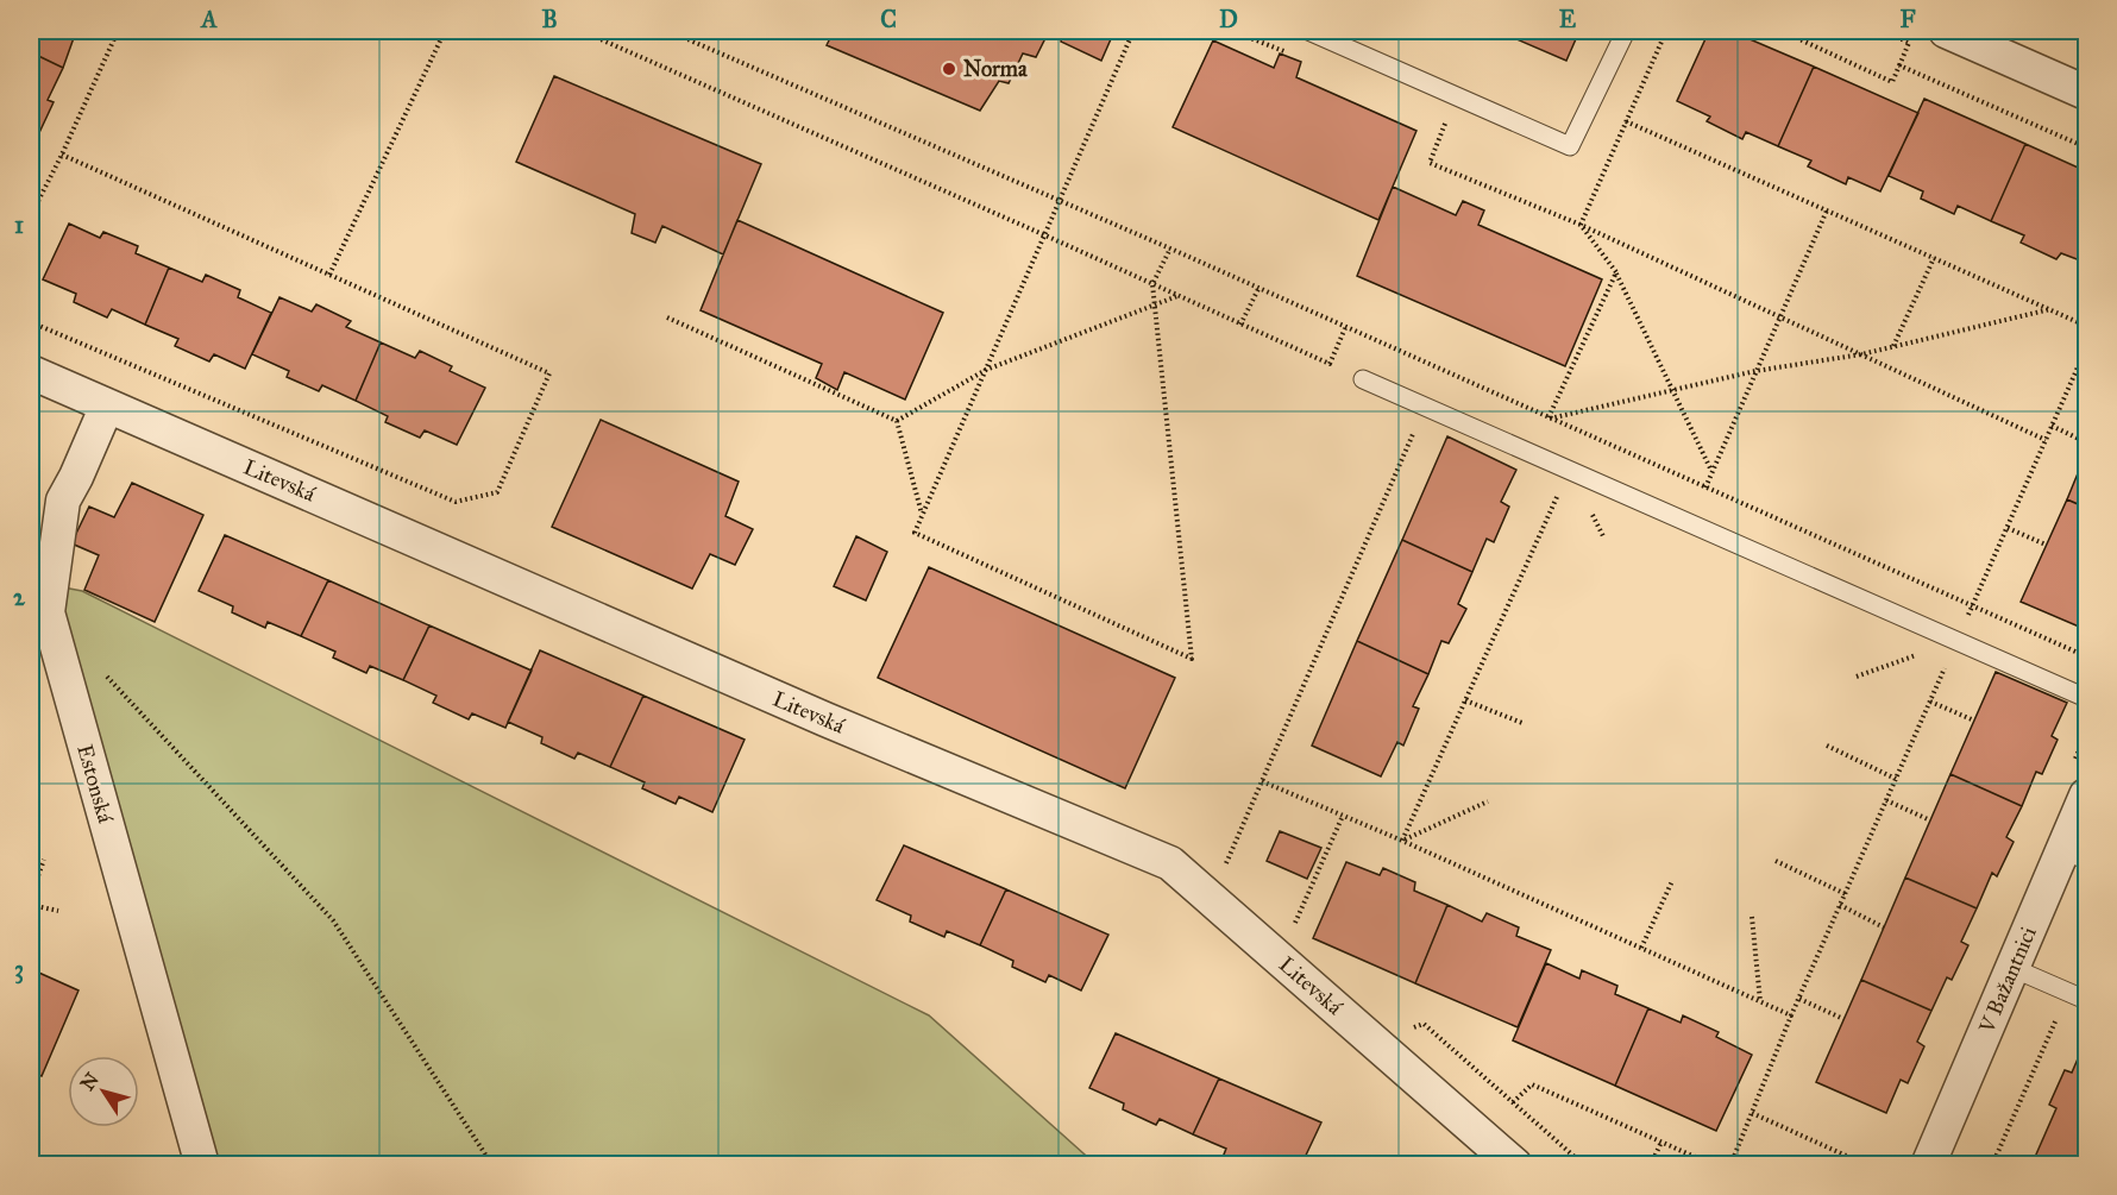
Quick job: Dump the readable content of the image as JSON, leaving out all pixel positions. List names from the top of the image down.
{
  "streets": {
    "street": ["Litevská", "Estonská", "V Bažantnici"]
  },
  "crossings": [
    ["Litevská", "Estonská"]
  ],
  "places": ["Norma"],
  "north": "top left",
  "grid": {
    "columns": [
      "A",
      "B",
      "C",
      "D",
      "E",
      "F"
    ],
    "rows": ["1", "2", "3"]
  }
}
